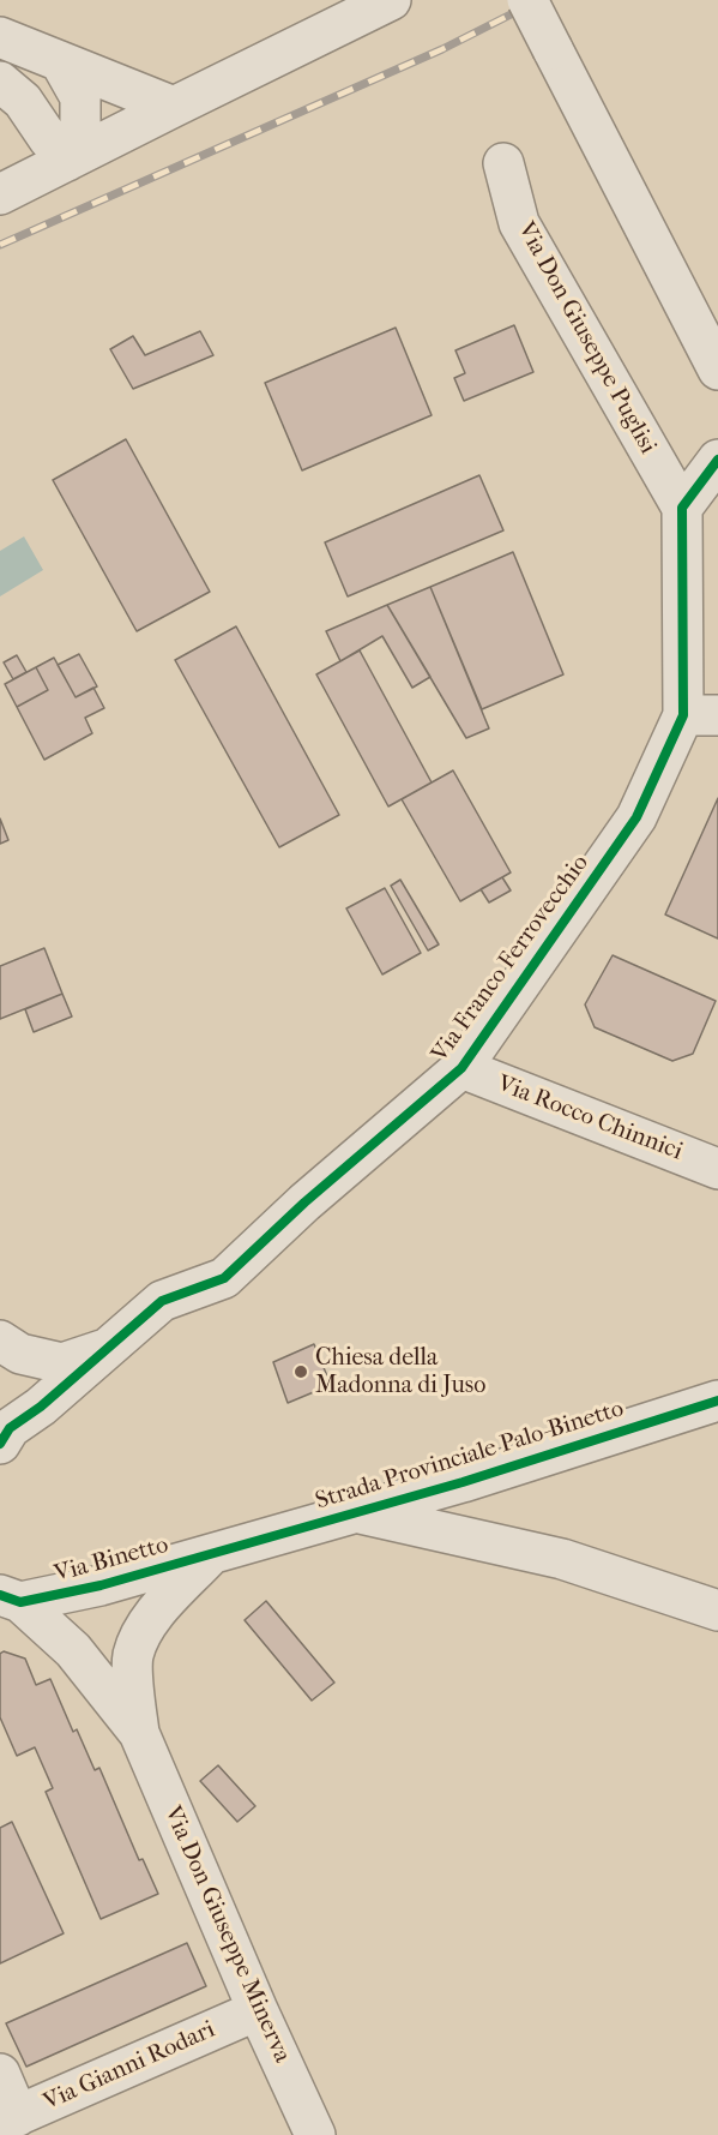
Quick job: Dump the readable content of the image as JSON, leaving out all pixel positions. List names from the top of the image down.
{
  "streets": {
    "street": [
      "Via Don Giuseppe Puglisi",
      "Via Franco Ferrovecchio",
      "Via Rocco Chinnici",
      "Strada Provinciale Palo-Binetto",
      "Via Binetto",
      "Via Don Giuseppe Minerva",
      "Via Gianni Rodari"
    ]
  },
  "crossings": [
    ["Via Don Giuseppe Puglisi", "Via Franco Ferrovecchio"],
    ["Via Franco Ferrovecchio", "Via Rocco Chinnici"],
    ["Strada Provinciale Palo-Binetto", "Via Binetto"],
    ["Via Don Giuseppe Minerva", "Via Gianni Rodari"]
  ],
  "places": ["Chiesa della Madonna di Juso"]
}
